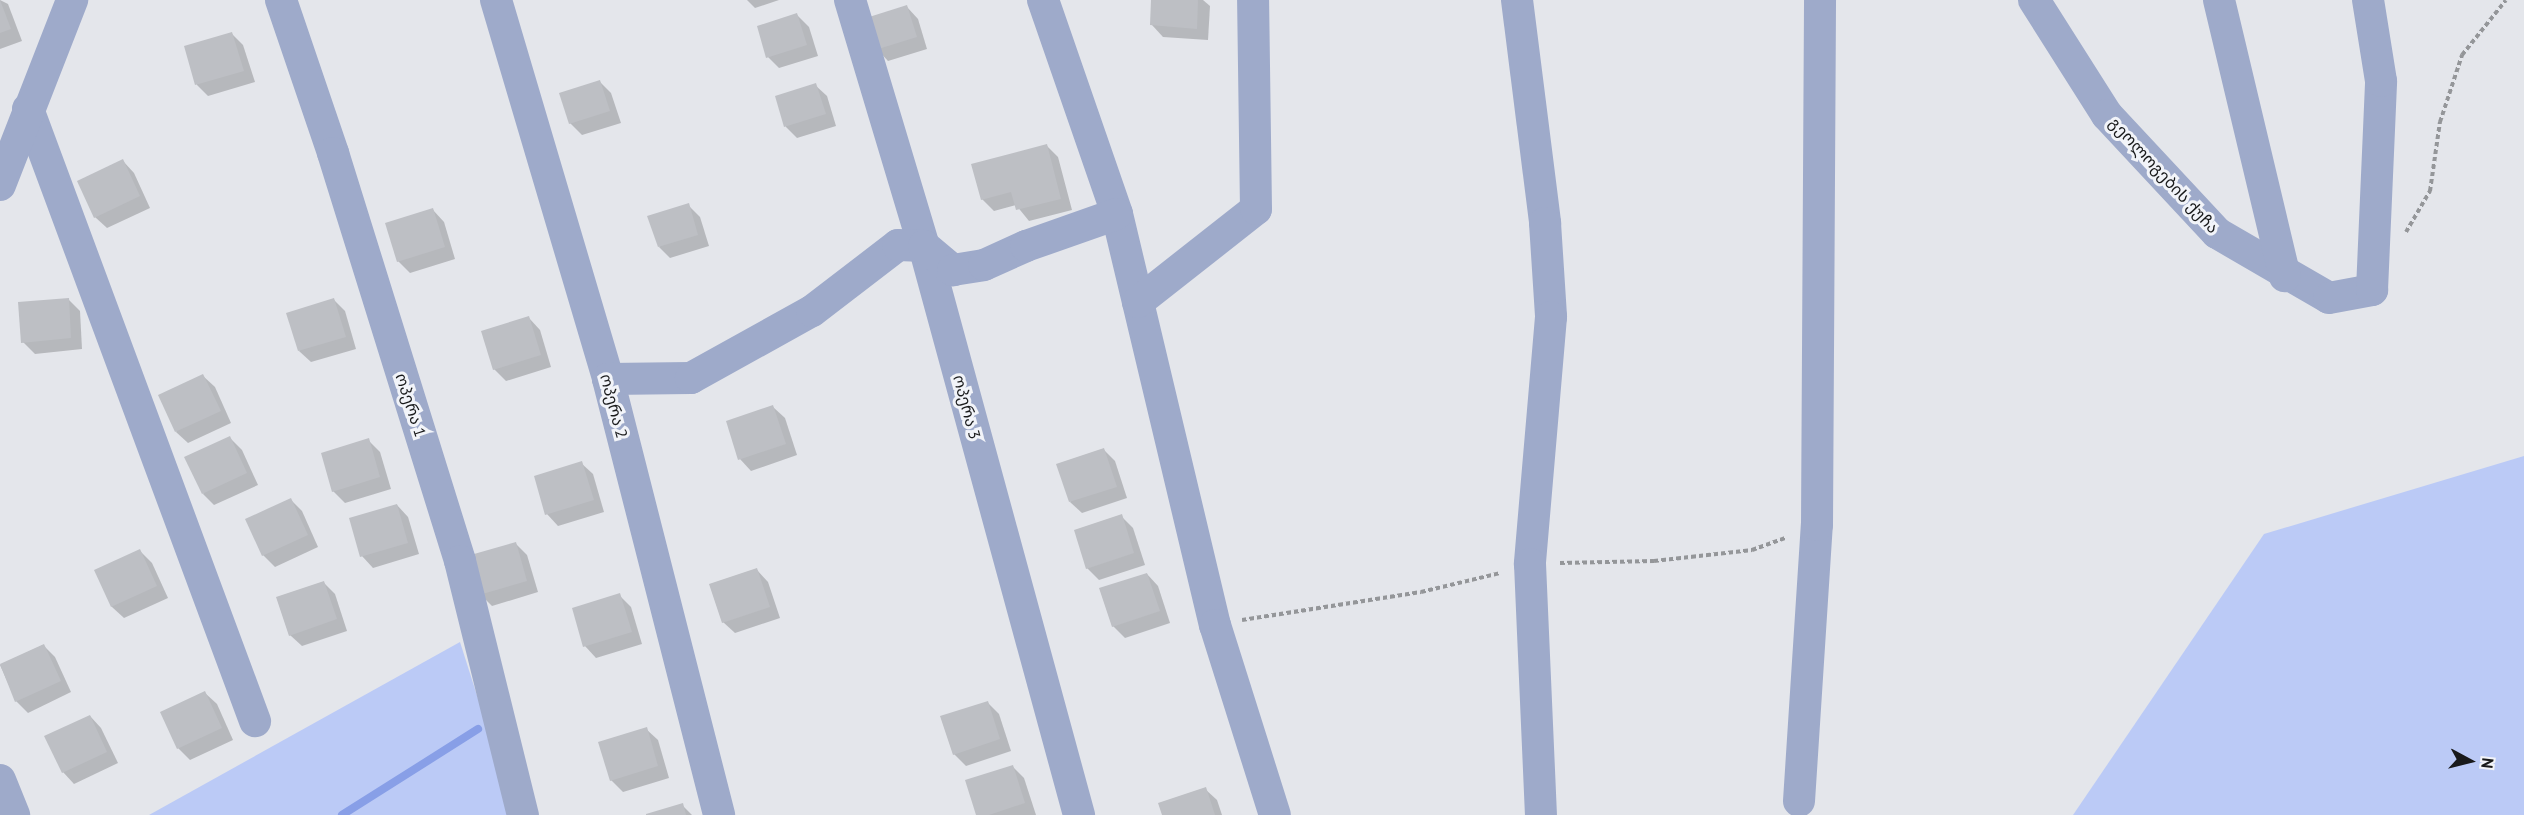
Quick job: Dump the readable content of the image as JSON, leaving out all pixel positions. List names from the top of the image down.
{
  "streets": {
    "street": [
      "გეოლოგების ქუჩა",
      "ოპერა 1",
      "ოპერა 2",
      "ოპერა 3"
    ]
  },
  "north": "right"
}
